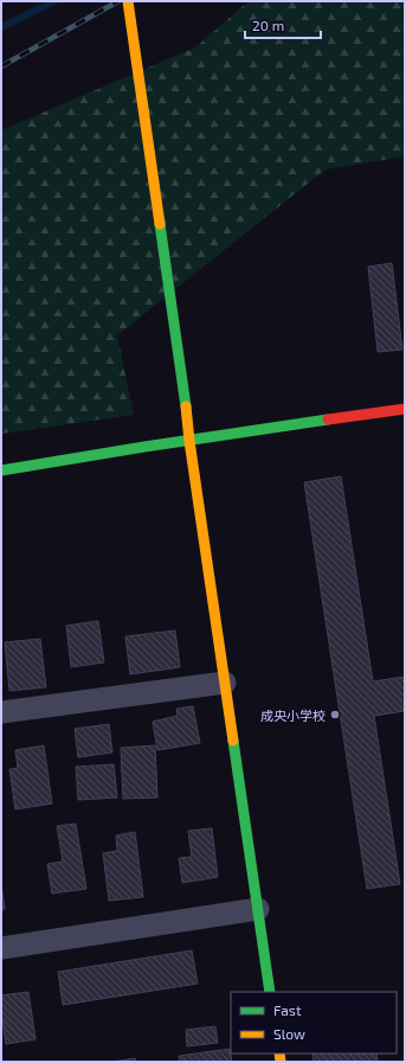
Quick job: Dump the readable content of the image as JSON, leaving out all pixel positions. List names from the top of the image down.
{
  "places": ["成央小学校"],
  "legend": ["Fast", "Slow"],
  "scale_bar": "20 m"
}
